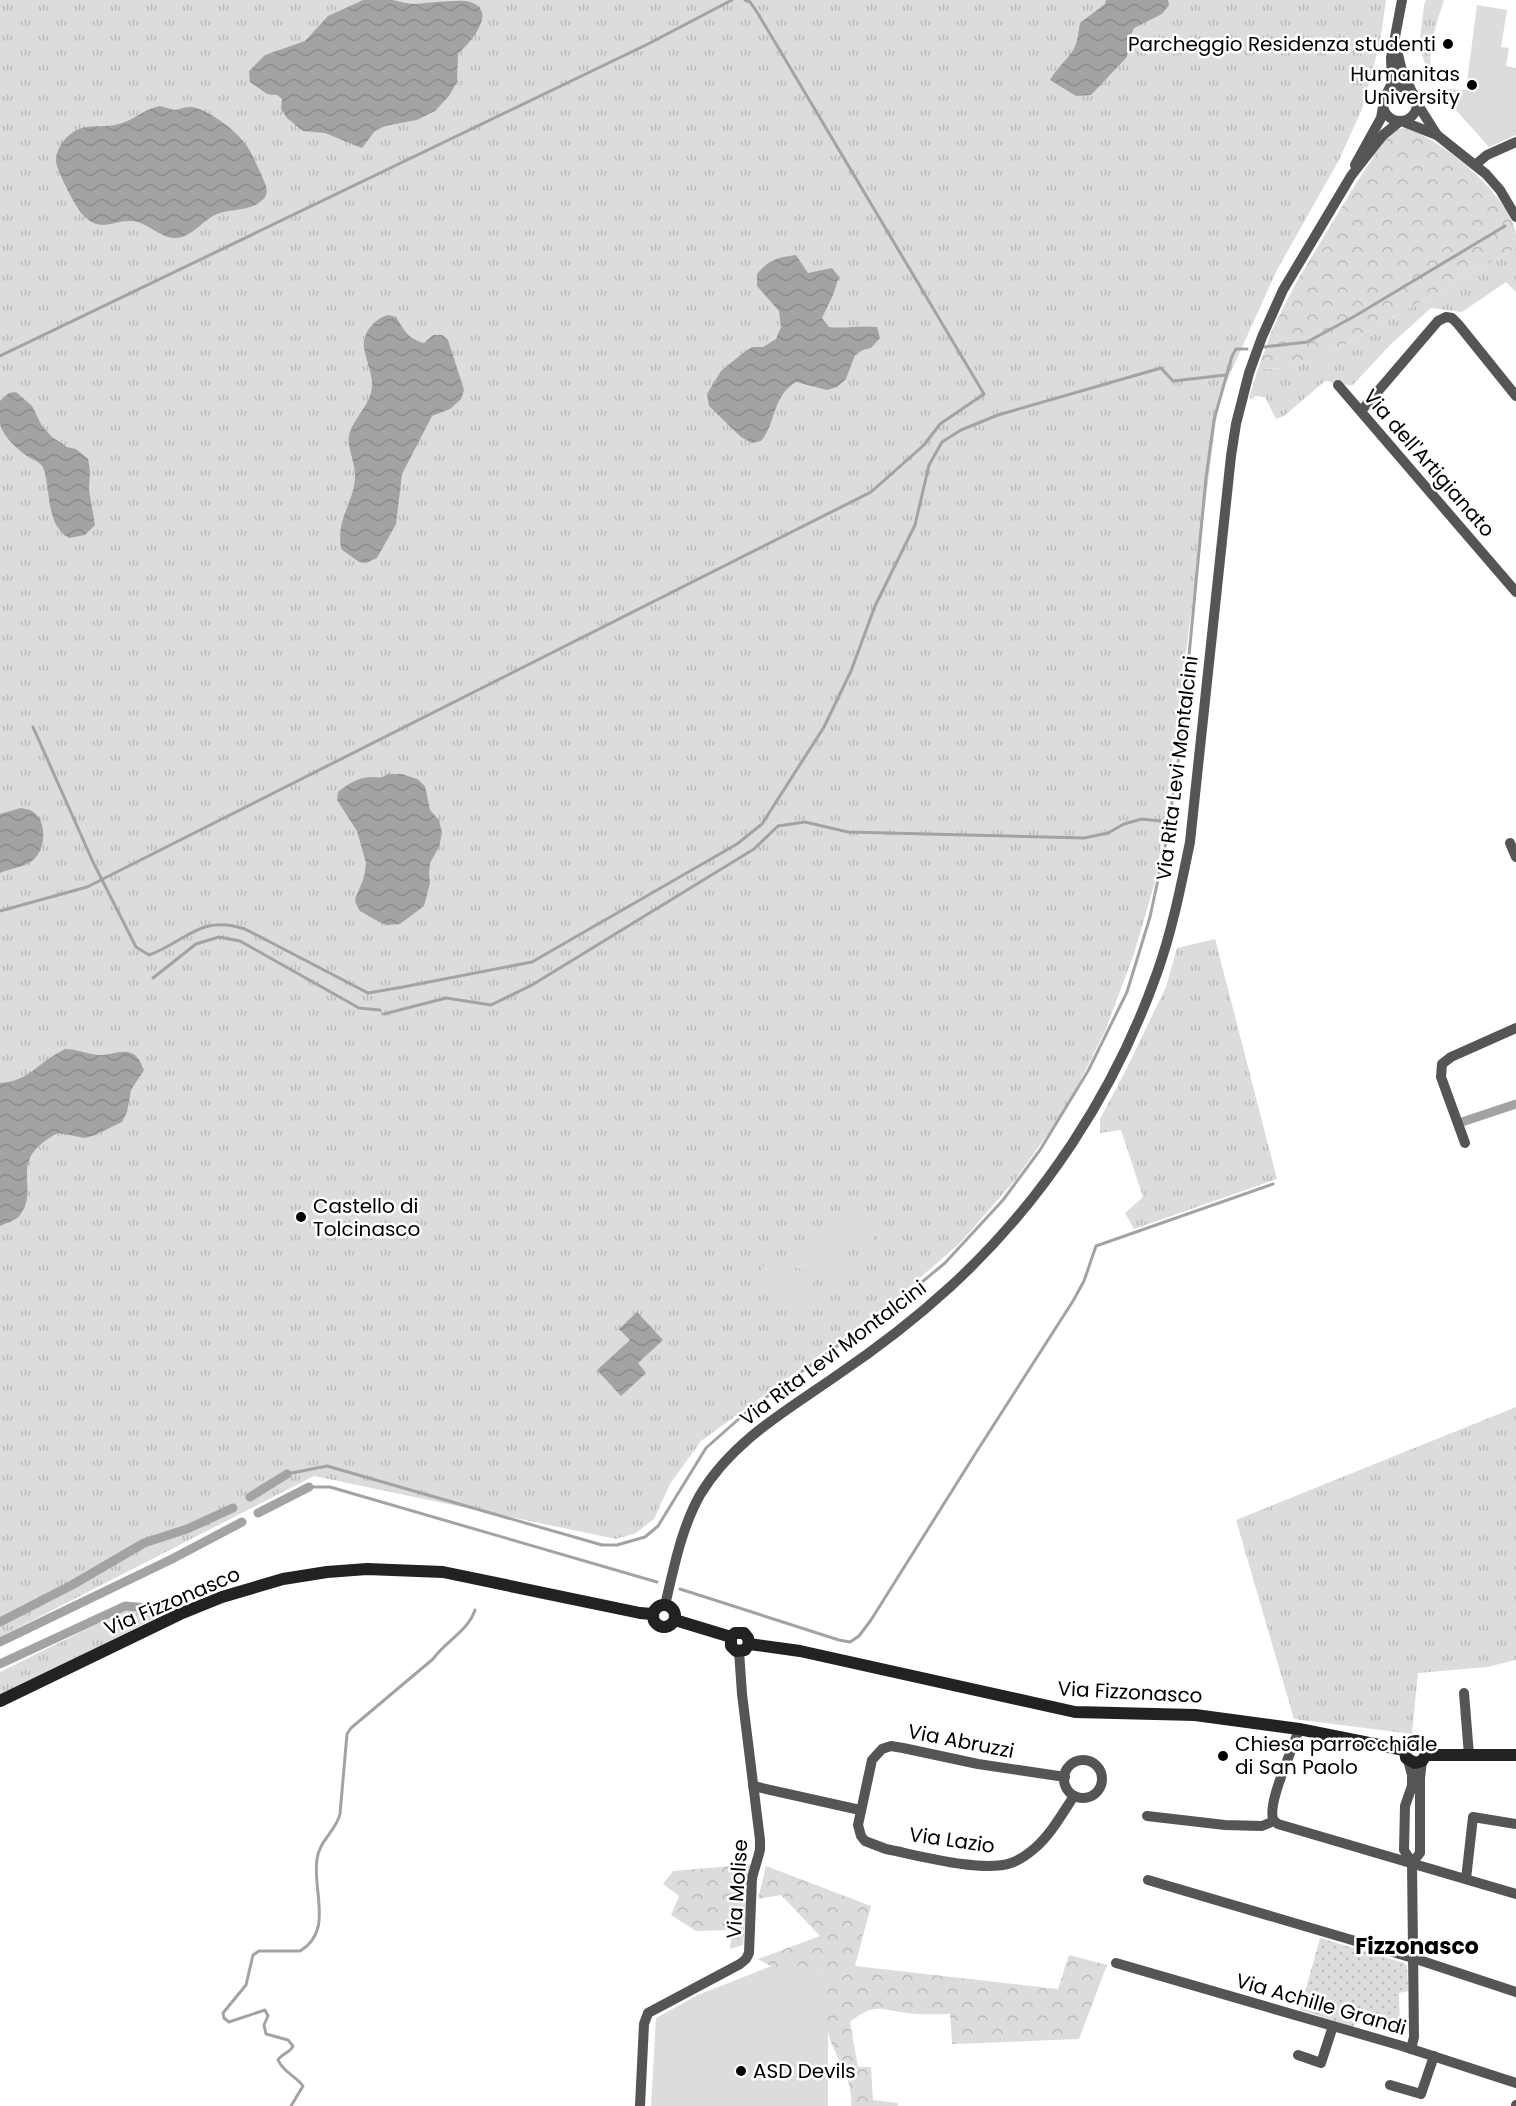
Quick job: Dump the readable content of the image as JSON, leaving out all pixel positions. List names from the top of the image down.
{
  "streets": {
    "main road": ["Via Fizzonasco"],
    "street": [
      "Via dell'Artigianato",
      "Via Rita Levi Montalcini",
      "Via Abruzzi",
      "Via Lazio",
      "Via Molise",
      "Via Achille Grandi"
    ]
  },
  "crossings": [
    ["Via Rita Levi Montalcini", "Via Fizzonasco"],
    ["Via Fizzonasco", "Via Molise"],
    ["Via Abruzzi", "Via Lazio"]
  ],
  "districts": ["Fizzonasco"],
  "places": [
    "Parcheggio Residenza studenti",
    "Humanitas University",
    "Castello di Tolcinasco",
    "Chiesa parrocchiale di San Paolo",
    "ASD Devils"
  ]
}
